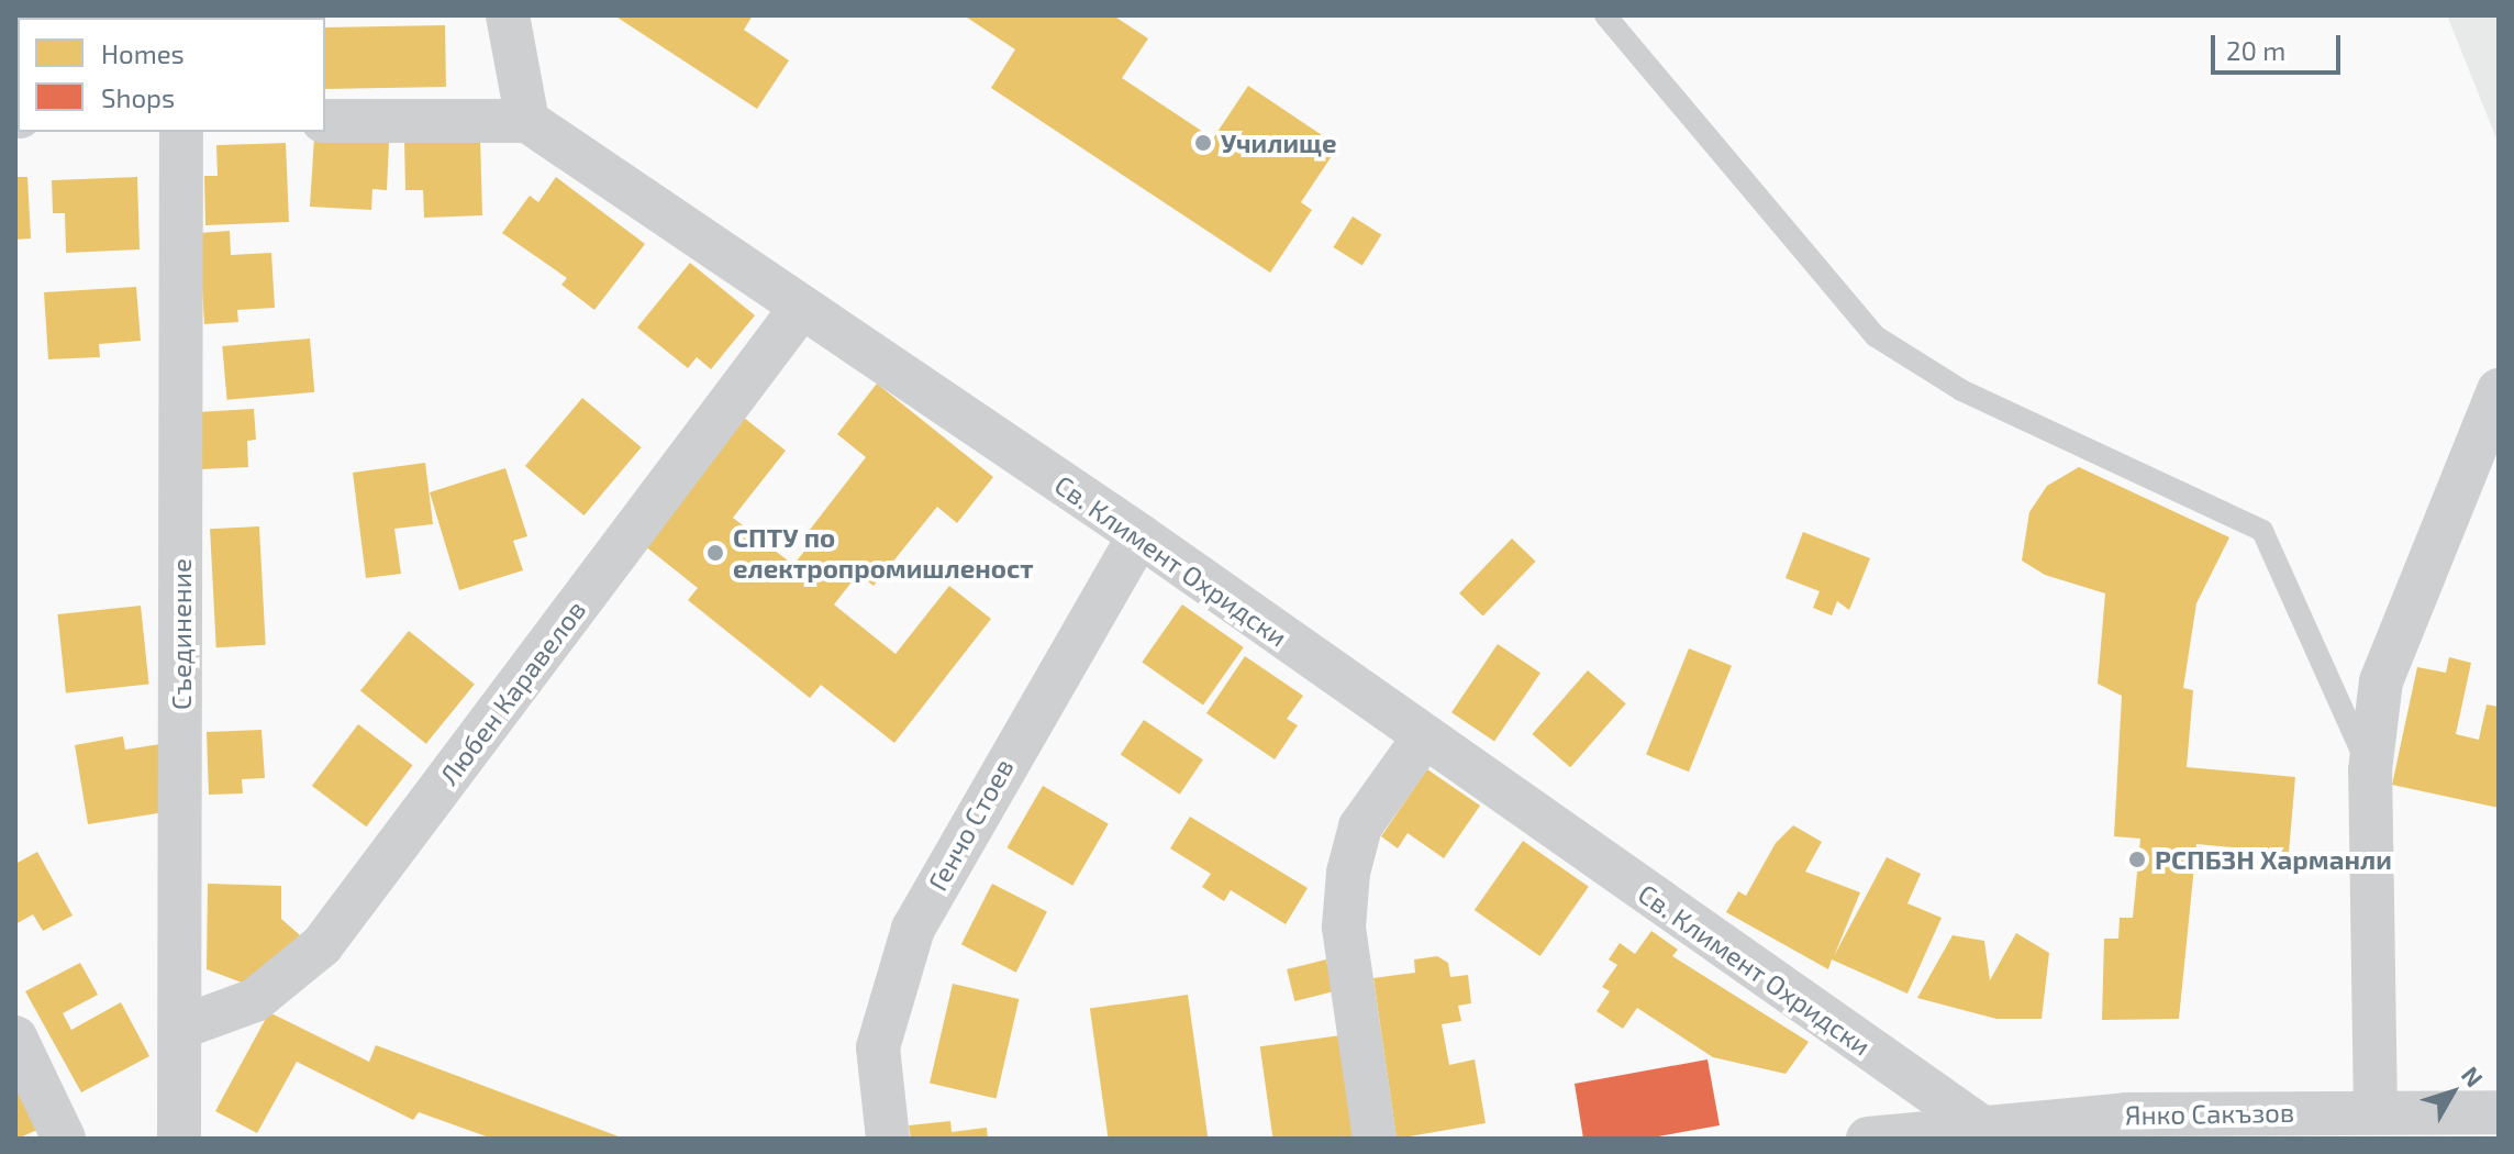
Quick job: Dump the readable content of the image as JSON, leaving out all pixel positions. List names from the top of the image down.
{
  "streets": {
    "street": [
      "Св. Климент Охридски",
      "Съединение",
      "Любен Каравелов",
      "Генчо Стоев",
      "Янко Сакъзов"
    ]
  },
  "crossings": [
    ["Св. Климент Охридски", "Любен Каравелов"],
    ["Св. Климент Охридски", "Генчо Стоев"],
    ["Св. Климент Охридски", "Янко Сакъзов"],
    ["Съединение", "Любен Каравелов"]
  ],
  "places": ["Училище", "СПТУ по електропромишленост", "РСПБЗН Харманли"],
  "legend": ["Homes", "Shops"],
  "scale_bar": "20 m",
  "north": "top right"
}
